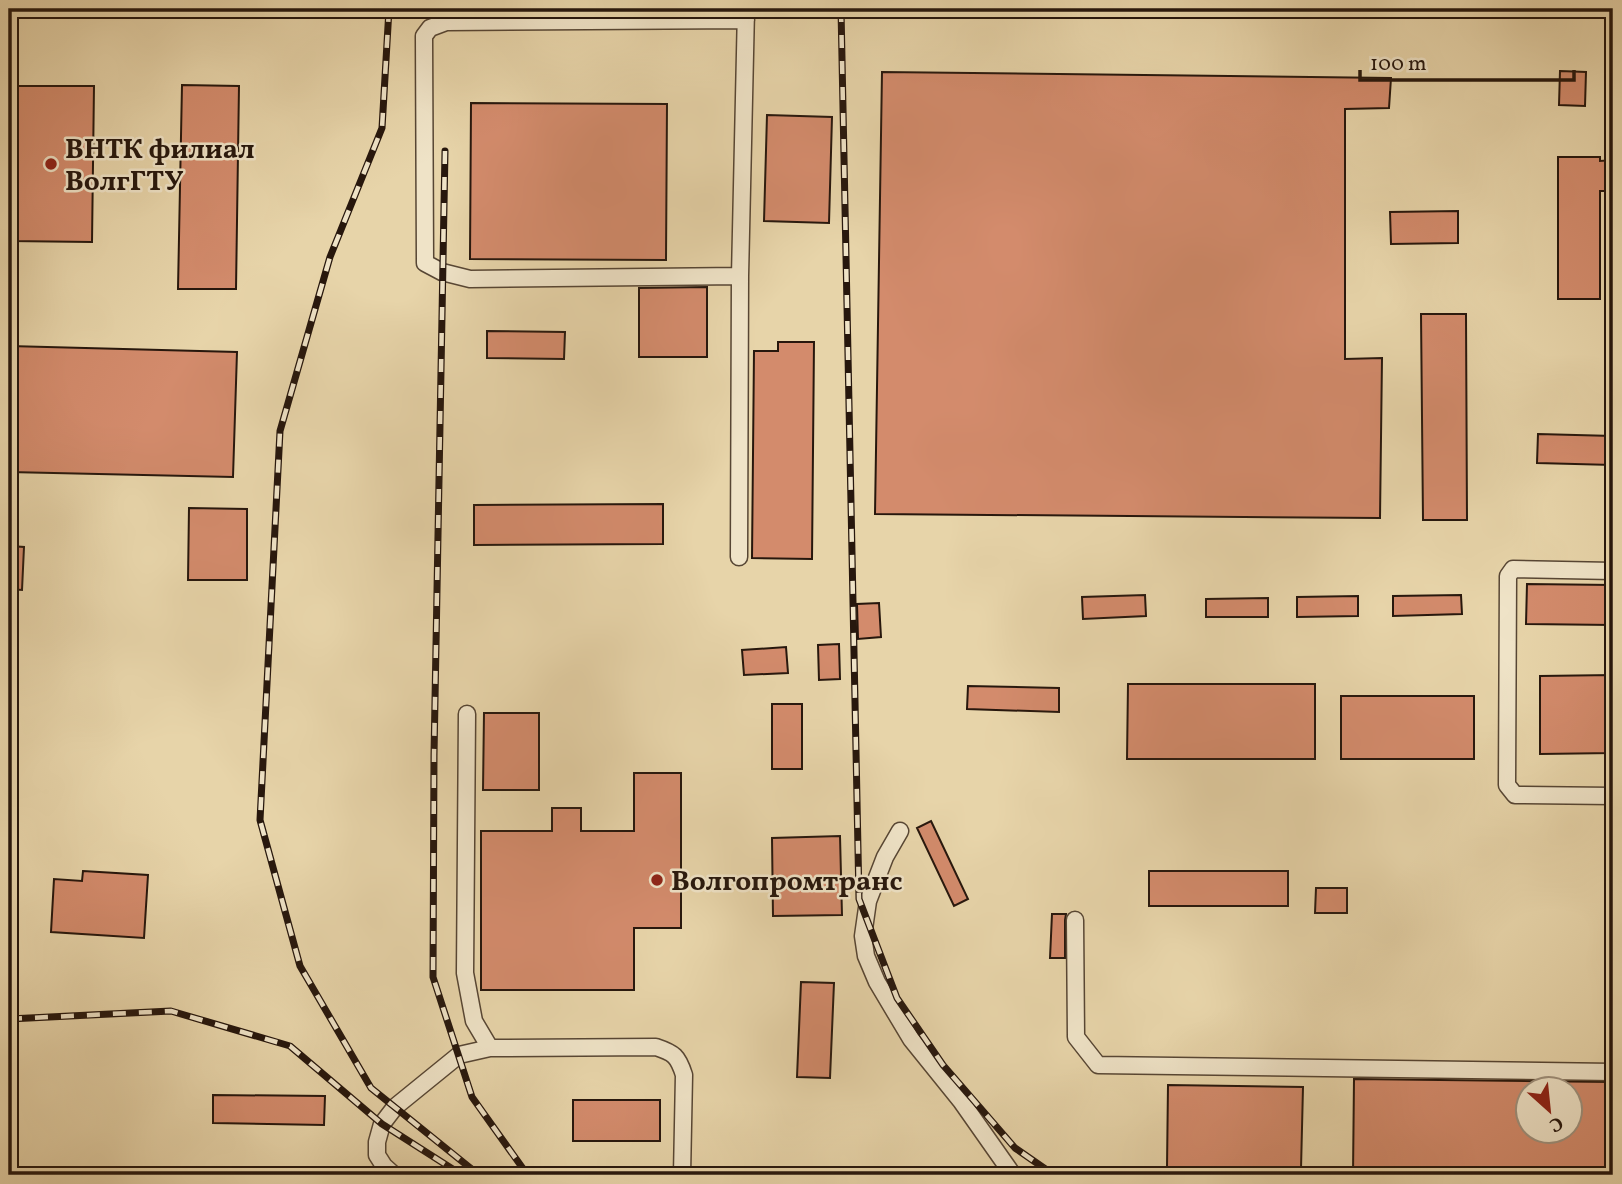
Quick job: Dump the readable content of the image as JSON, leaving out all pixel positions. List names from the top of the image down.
{
  "places": ["ВНТК филиал ВолгГТУ", "Волгопромтранс"],
  "scale_bar": "100 m",
  "north": "bottom right"
}
